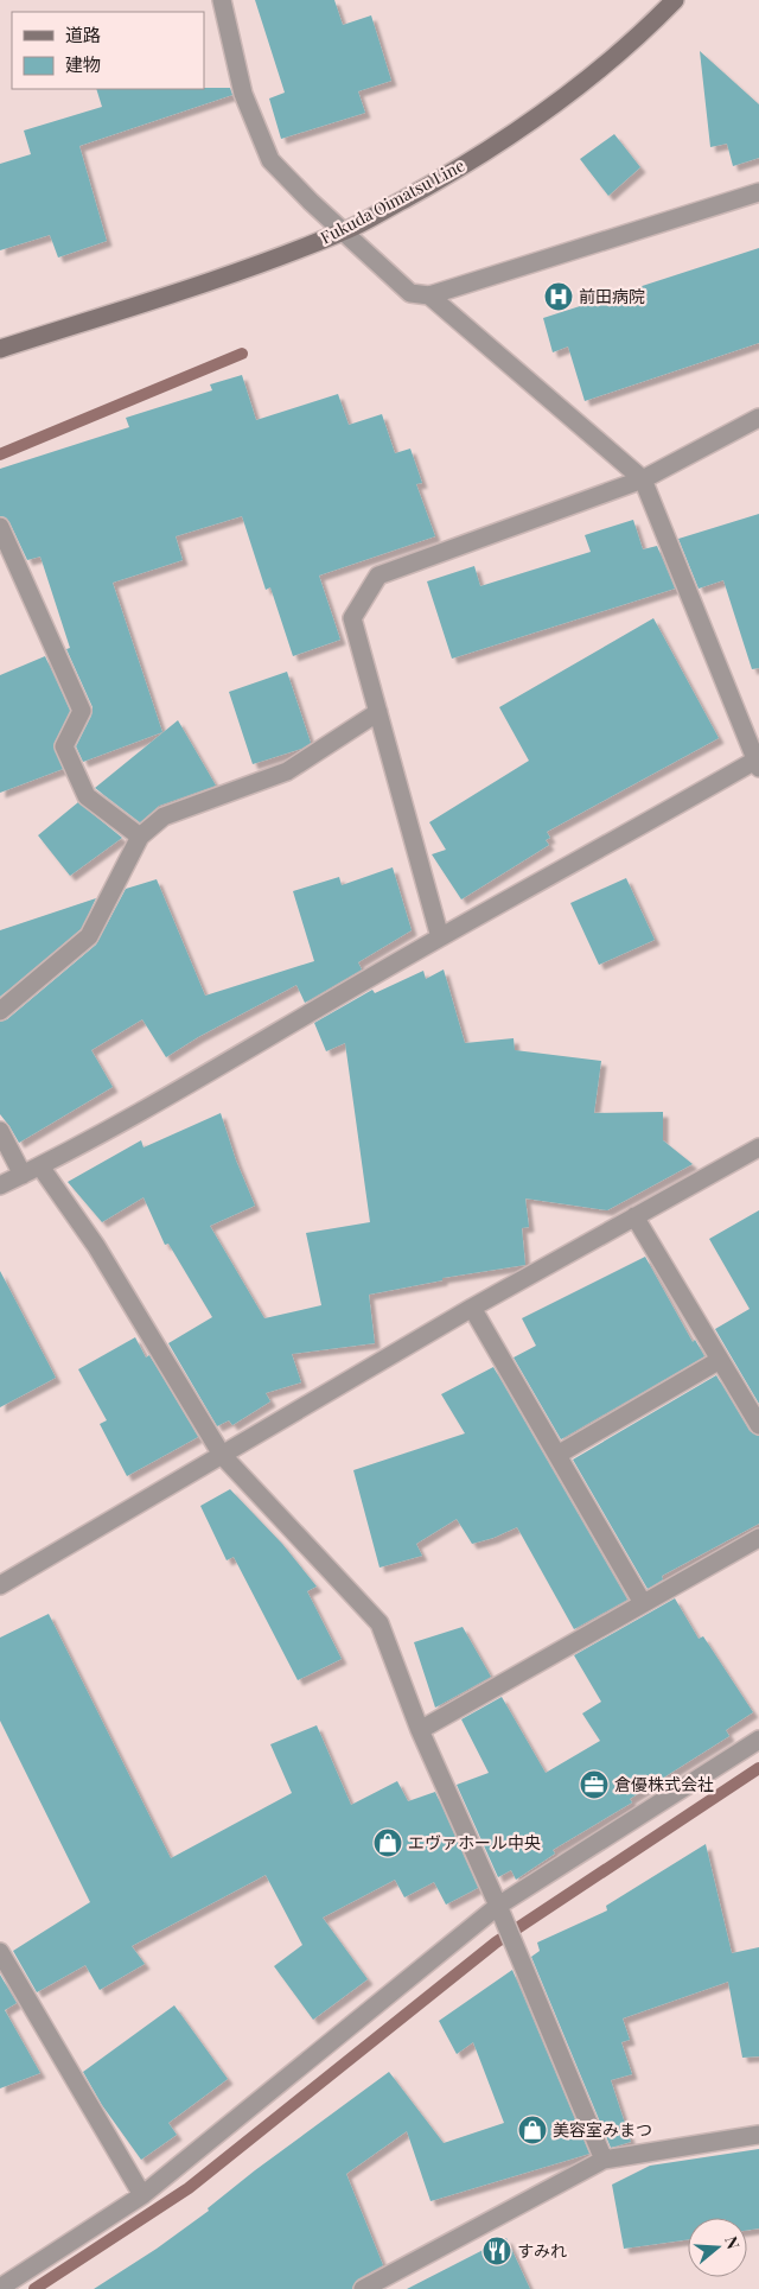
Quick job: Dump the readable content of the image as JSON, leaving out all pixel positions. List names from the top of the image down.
{
  "streets": {
    "main road": ["Fukuda Oimatsu Line"]
  },
  "places": {
    "hospital": ["前田病院"],
    "office": ["倉優株式会社"],
    "shop": ["エヴァホール中央", "美容室みまつ"],
    "restaurant": ["すみれ"]
  },
  "legend": ["道路", "建物"],
  "north": "right"
}
